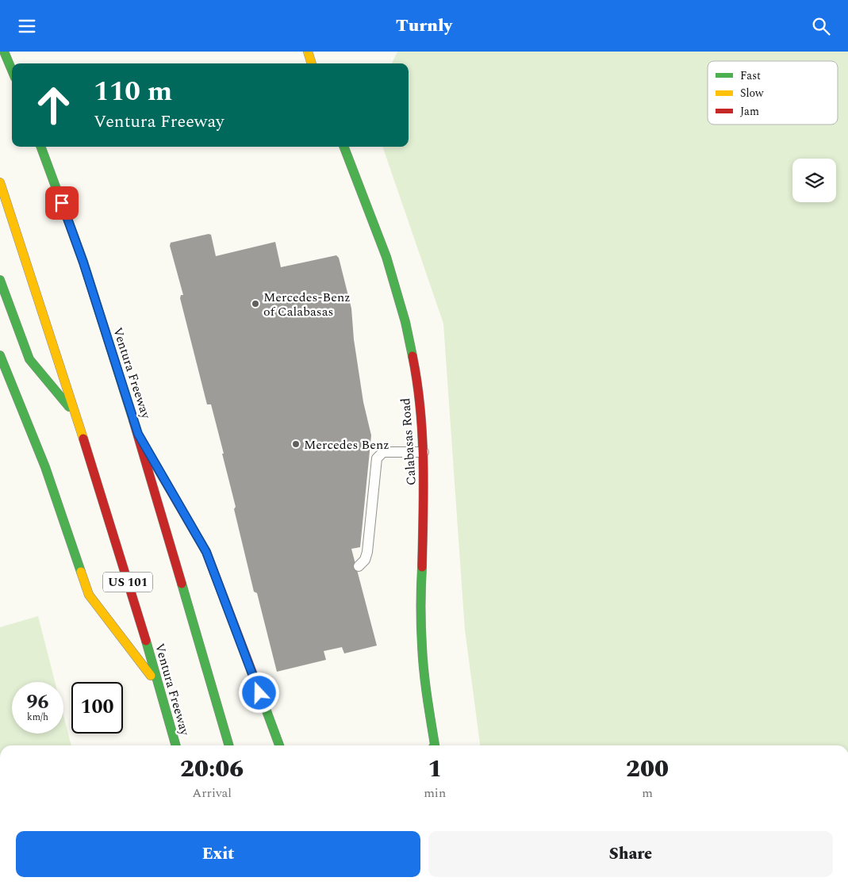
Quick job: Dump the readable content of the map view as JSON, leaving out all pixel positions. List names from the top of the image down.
{
  "streets": {
    "main road": ["Ventura Freeway", "Calabasas Road", "US 101"]
  },
  "places": ["Mercedes-Benz of Calabasas", "Mercedes Benz"],
  "legend": ["Fast", "Slow", "Jam"],
  "page": {
    "header": "Turnly",
    "turn": ["110 m", "Ventura Freeway"],
    "speed": "96 km/h",
    "limit": "100",
    "eta": [
      "20:06",
      "Arrival",
      "1",
      "min",
      "200",
      "m"
    ],
    "buttons": ["Exit", "Share"]
  }
}
